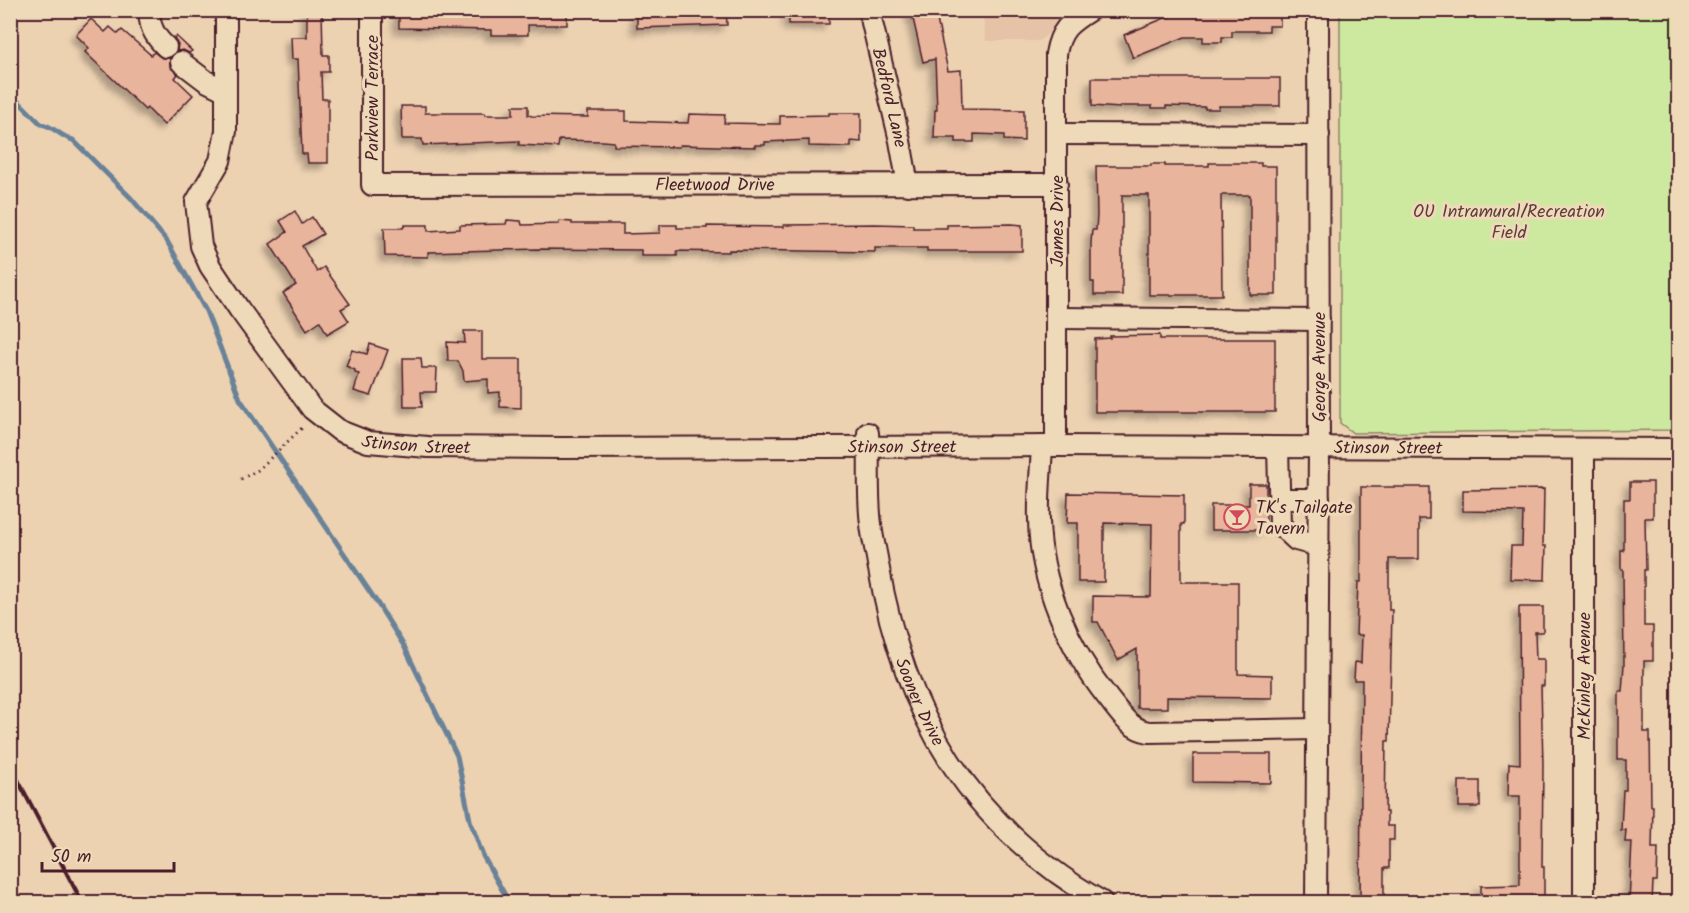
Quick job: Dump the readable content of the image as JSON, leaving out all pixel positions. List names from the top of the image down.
{
  "streets": {
    "street": [
      "Bedford Lane",
      "Parkview Terrace",
      "Fleetwood Drive",
      "James Drive",
      "George Avenue",
      "Stinson Street",
      "McKinley Avenue",
      "Sooner Drive"
    ]
  },
  "crossings": [
    ["Bedford Lane", "Fleetwood Drive"],
    ["Parkview Terrace", "Fleetwood Drive"],
    ["Fleetwood Drive", "James Drive"],
    ["James Drive", "George Avenue"],
    ["James Drive", "Stinson Street"],
    ["George Avenue", "Stinson Street"],
    ["Stinson Street", "McKinley Avenue"],
    ["Stinson Street", "Sooner Drive"]
  ],
  "parks": ["OU Intramural/Recreation Field"],
  "places": {
    "bar": ["TK's Tailgate Tavern"]
  },
  "scale_bar": "50 m"
}
